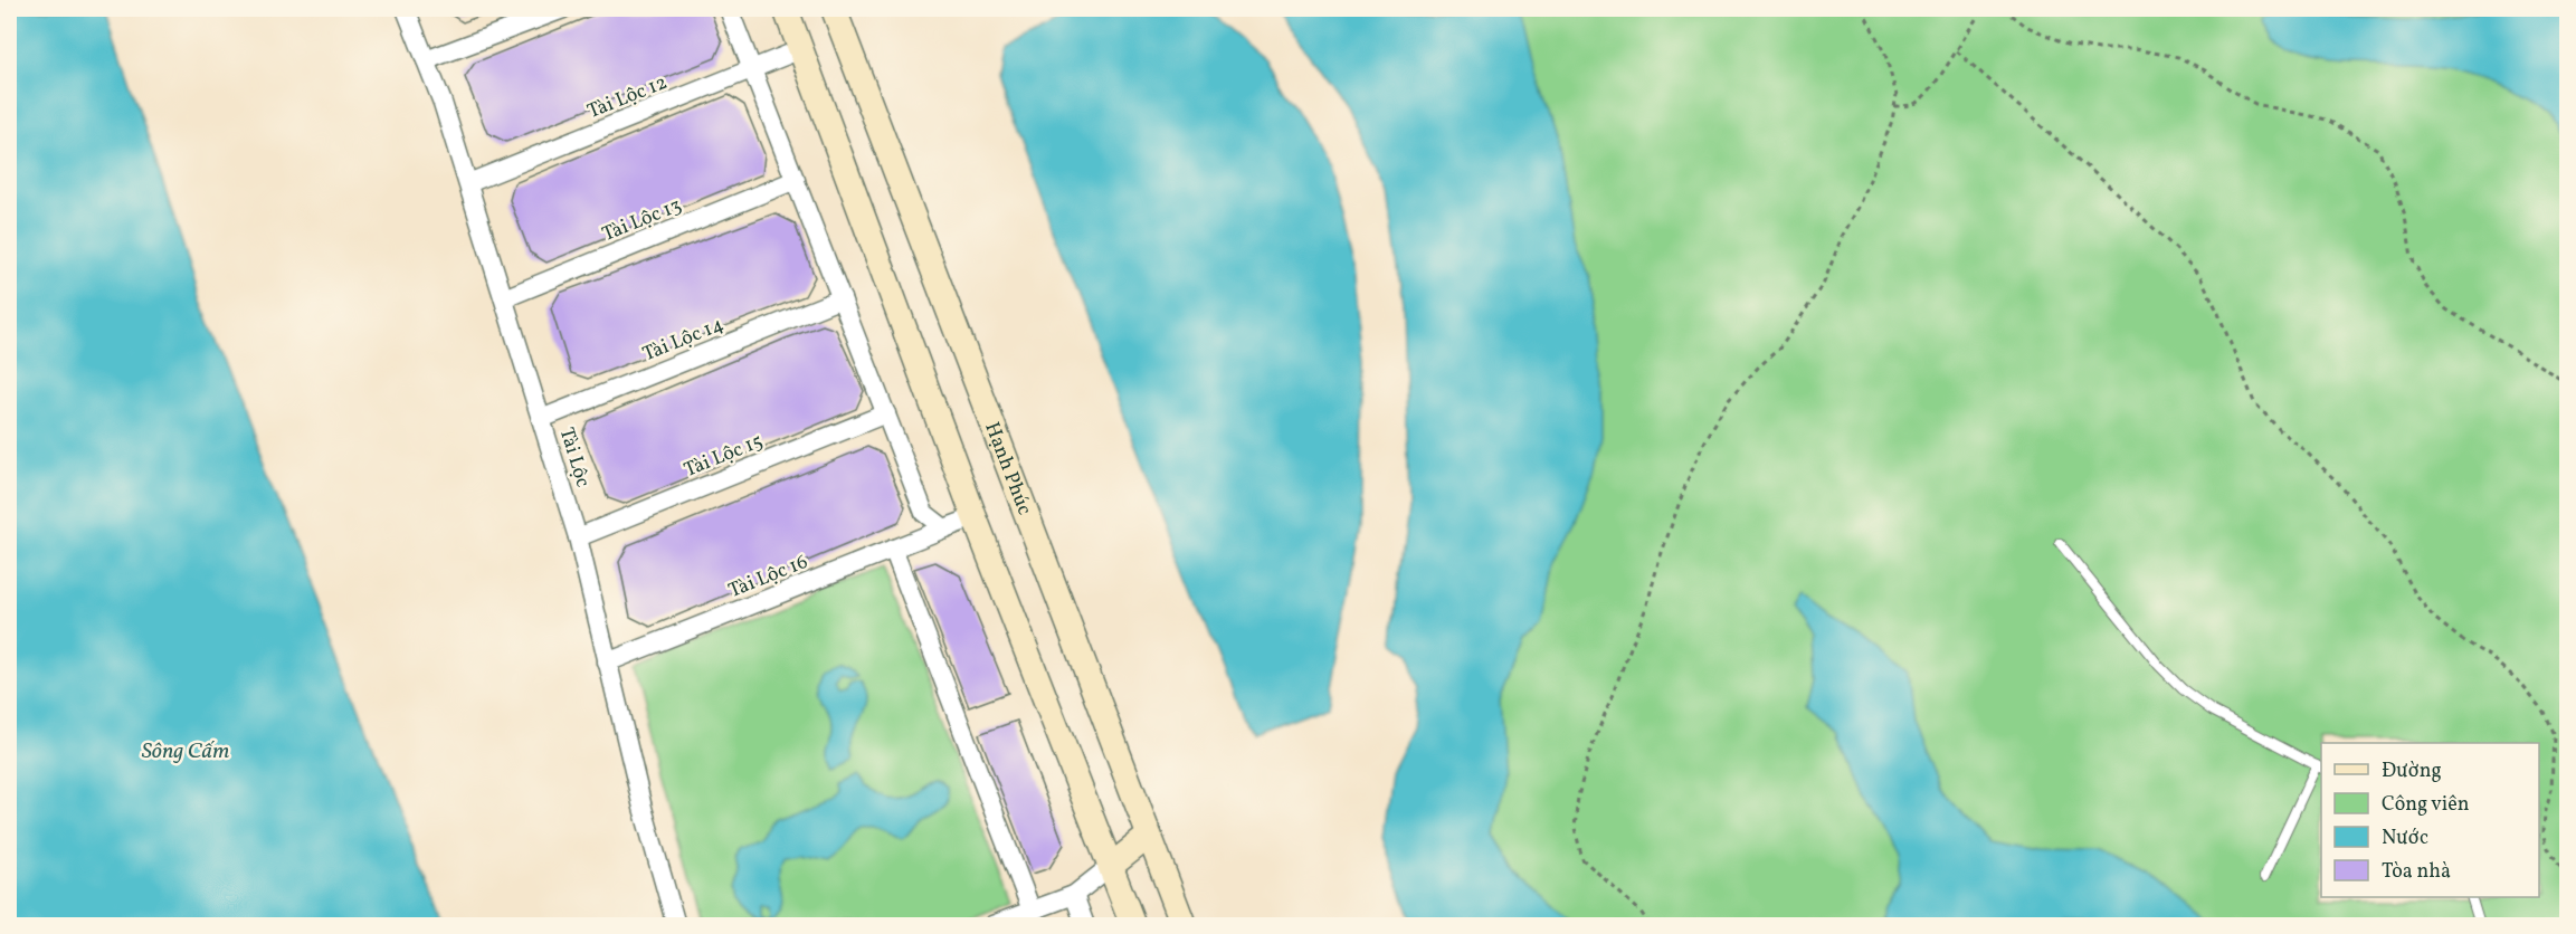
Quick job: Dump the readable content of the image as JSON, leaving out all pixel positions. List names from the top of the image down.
{
  "streets": {
    "street": [
      "Tài Lộc 12",
      "Tài Lộc 13",
      "Tài Lộc 14",
      "Tài Lộc 15",
      "Tài Lộc",
      "Hạnh Phúc",
      "Tài Lộc 16"
    ]
  },
  "crossings": [
    ["Tài Lộc 12", "Tài Lộc"],
    ["Tài Lộc 13", "Tài Lộc"],
    ["Tài Lộc 14", "Tài Lộc"],
    ["Tài Lộc 15", "Tài Lộc"],
    ["Tài Lộc", "Tài Lộc 16"]
  ],
  "water": ["Sông Cấm"],
  "legend": [
    "Đường",
    "Công viên",
    "Nước",
    "Tòa nhà"
  ]
}
